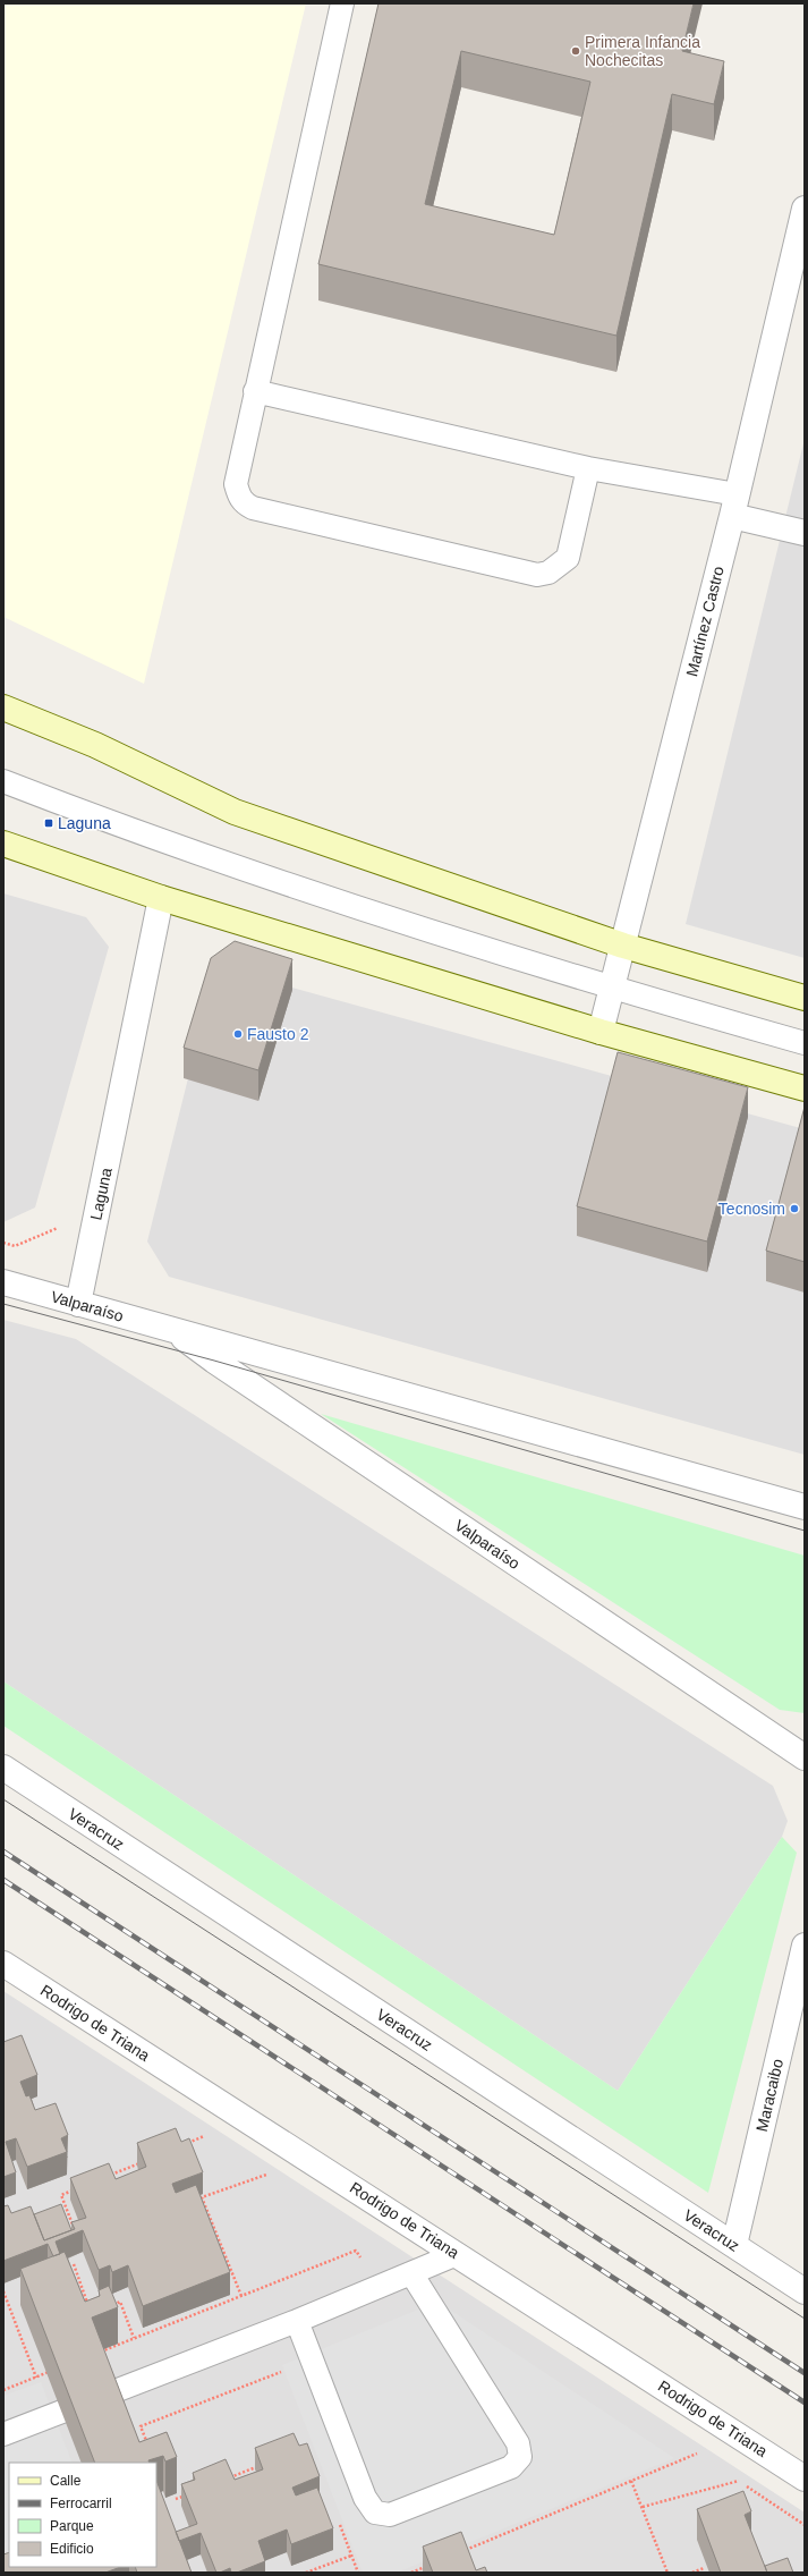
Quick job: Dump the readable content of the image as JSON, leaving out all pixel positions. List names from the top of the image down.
{
  "streets": {
    "street": [
      "Martínez Castro",
      "Laguna",
      "Valparaíso",
      "Veracruz",
      "Rodrigo de Triana",
      "Maracaibo"
    ]
  },
  "crossings": [
    ["Laguna", "Valparaíso"],
    ["Veracruz", "Maracaibo"]
  ],
  "places": {
    "other": ["Primera Infancia Nochecitas", "Fausto 2", "Tecnosim"],
    "transit": ["Laguna"]
  },
  "legend": [
    "Calle",
    "Ferrocarril",
    "Parque",
    "Edificio"
  ]
}
